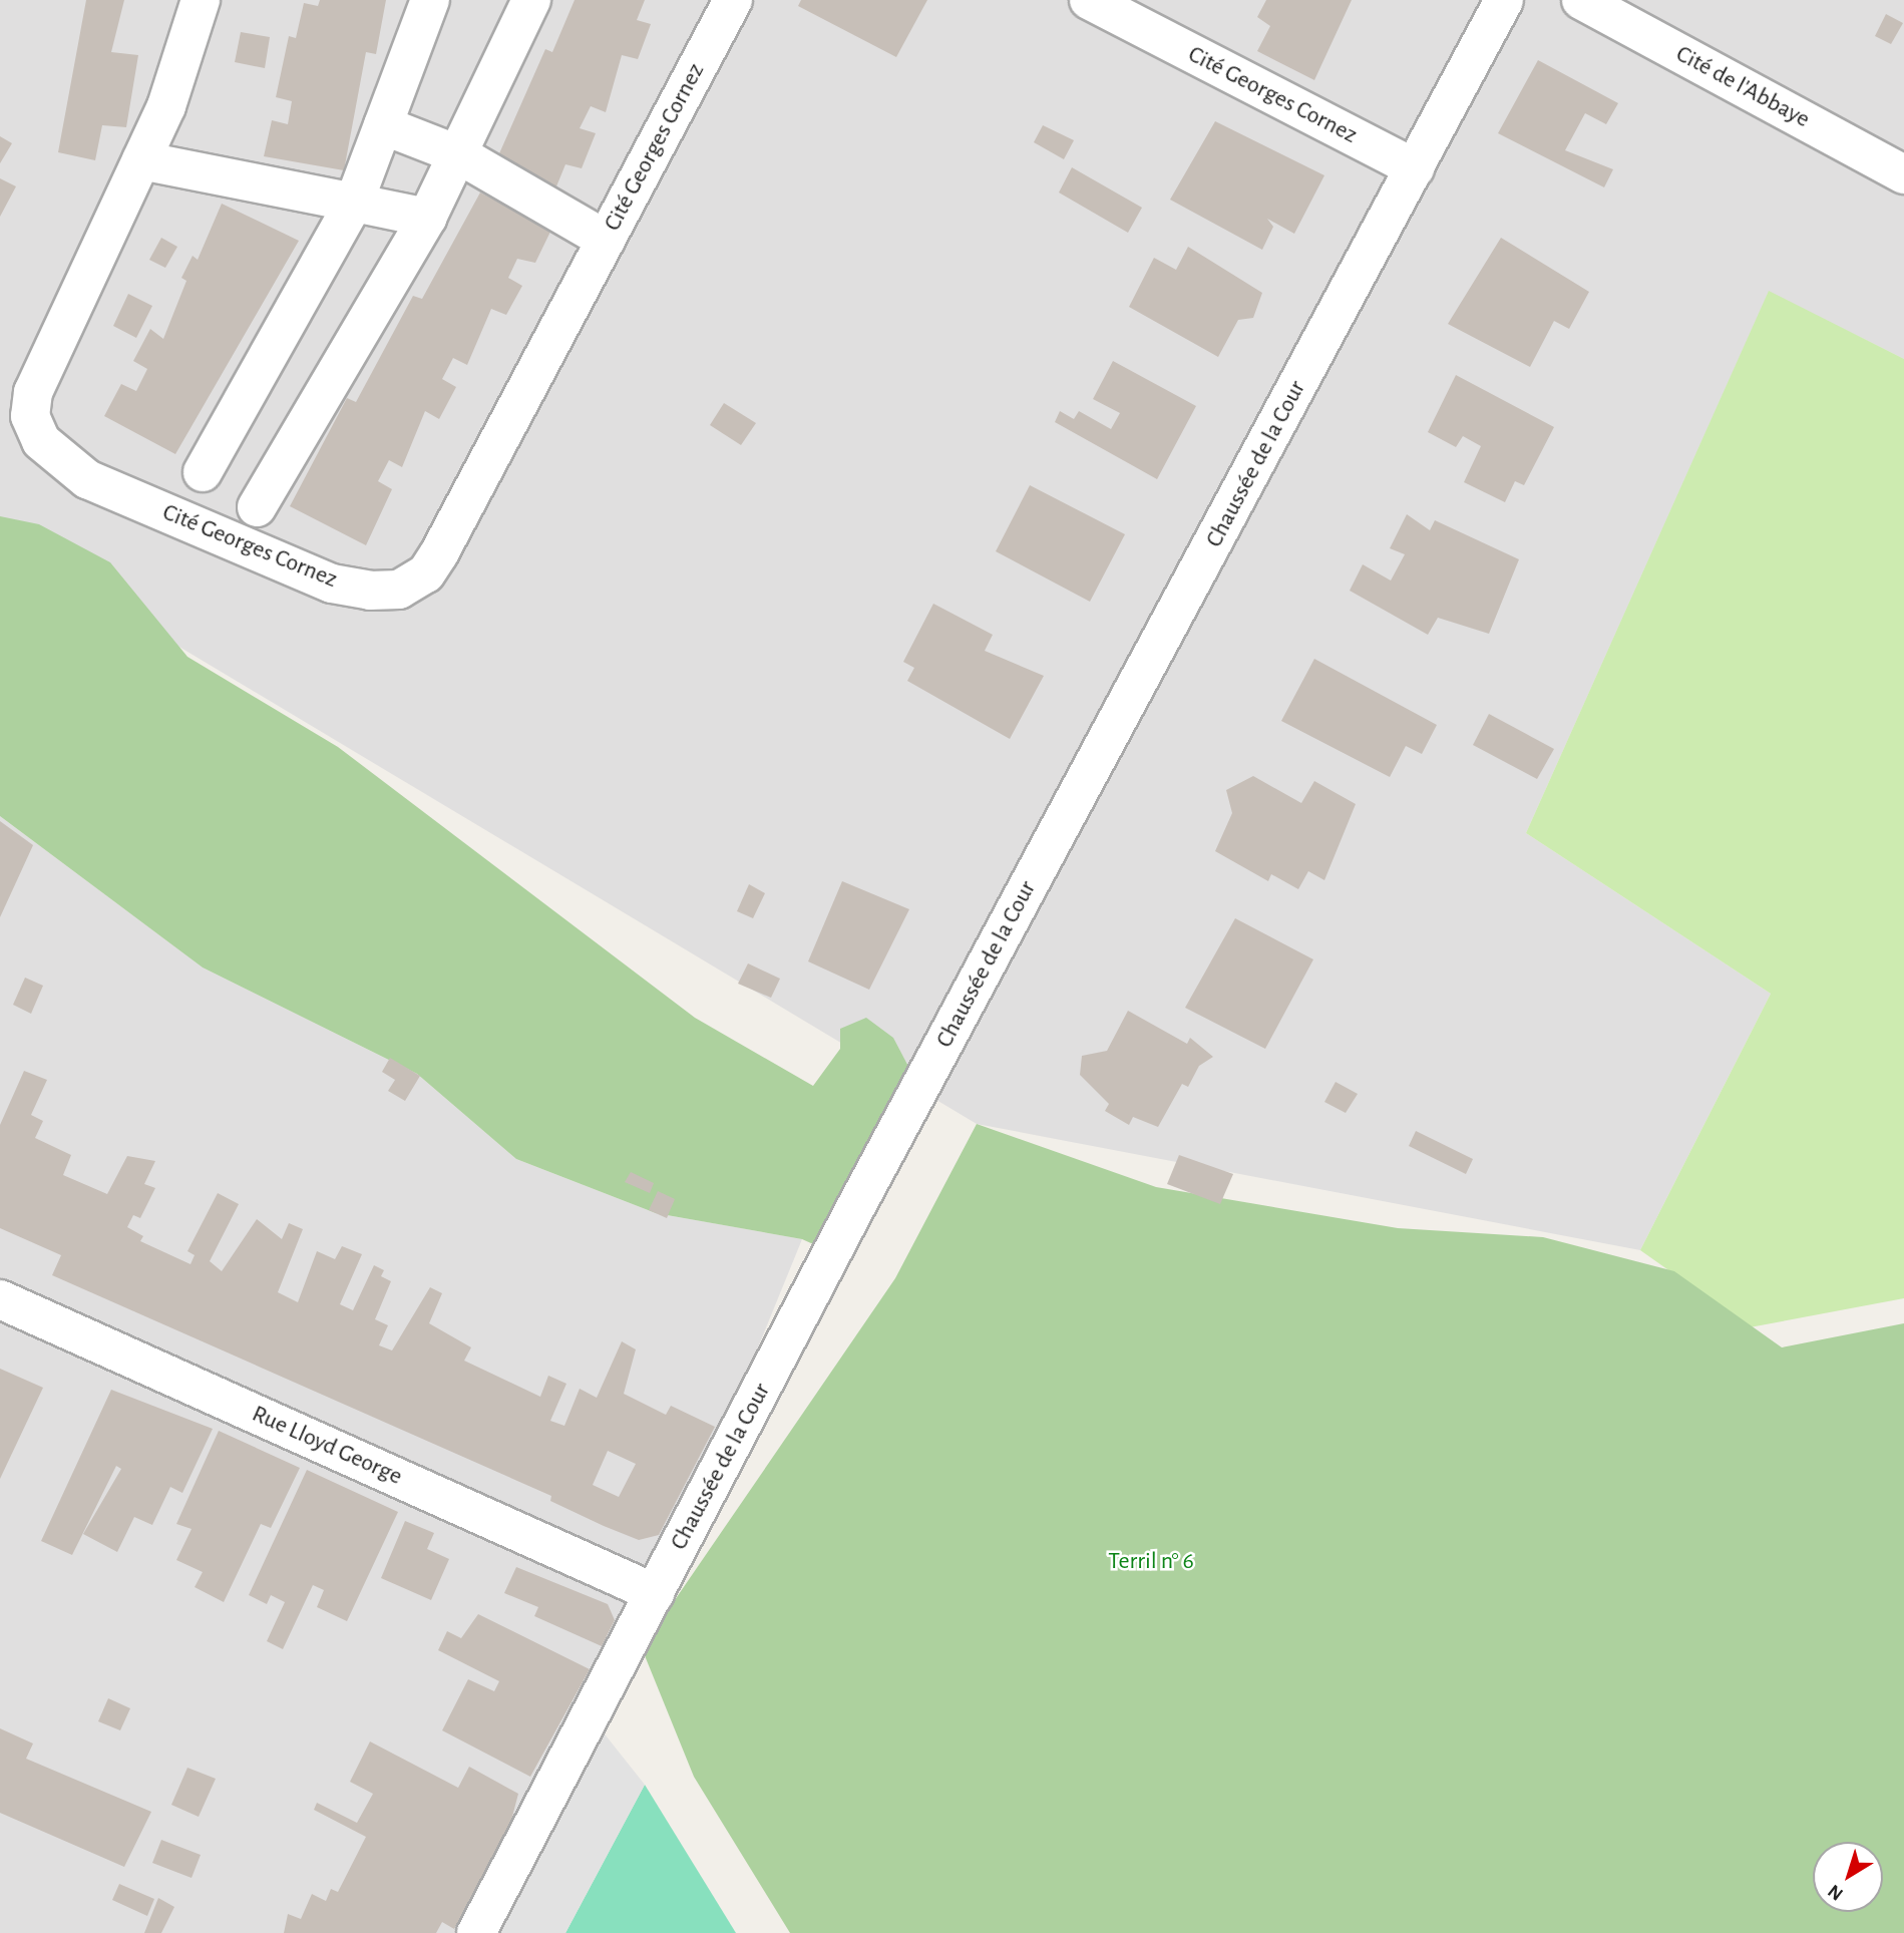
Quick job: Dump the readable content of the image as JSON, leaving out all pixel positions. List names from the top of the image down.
{
  "streets": {
    "street": [
      "Cité de l'Abbaye",
      "Cité Georges Cornez",
      "Chaussée de la Cour",
      "Rue Lloyd George"
    ]
  },
  "crossings": [
    ["Cité Georges Cornez", "Chaussée de la Cour"],
    ["Chaussée de la Cour", "Rue Lloyd George"]
  ],
  "parks": ["Terril n° 6"],
  "north": "bottom left"
}
